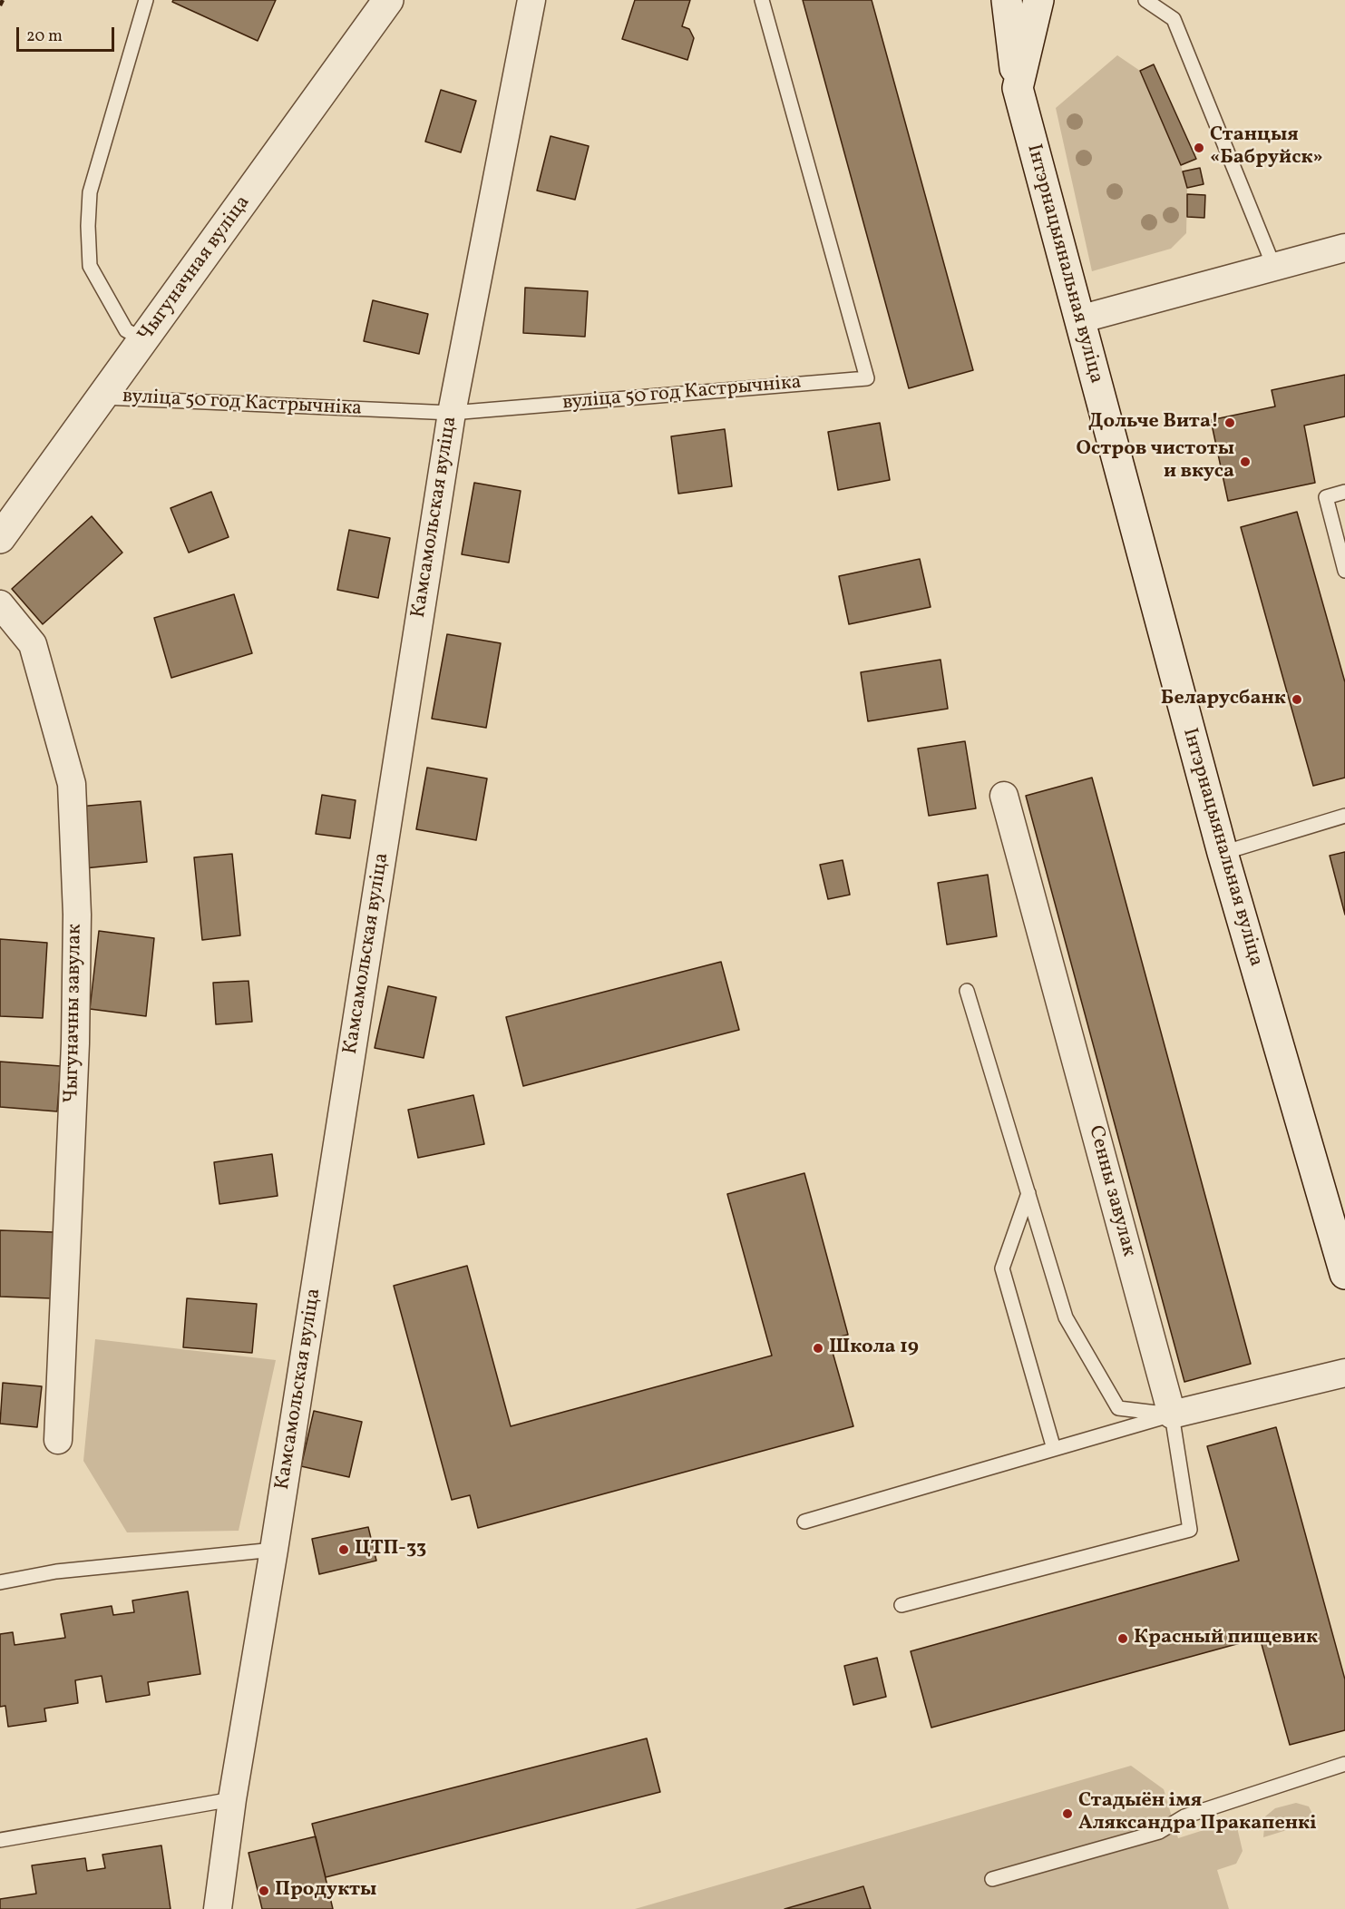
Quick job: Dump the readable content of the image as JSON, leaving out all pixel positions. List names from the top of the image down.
{
  "streets": {
    "main road": ["Інтэрнацыянальная вуліца", "Чыгуначная вуліца"],
    "street": ["Камсамольская вуліца", "Чыгуначны завулак", "Сенны завулак"],
    "lane": ["вуліца 50 год Кастрычніка"]
  },
  "crossings": [
    ["Чыгуначная вуліца", "вуліца 50 год Кастрычніка"],
    ["вуліца 50 год Кастрычніка", "Камсамольская вуліца"]
  ],
  "places": [
    "Станцыя «Бабруйск»",
    "Дольче Вита!",
    "Остров чистоты и вкуса",
    "Беларусбанк",
    "Школа 19",
    "ЦТП-33",
    "Красный пищевик",
    "Стадыён імя Аляксандра Пракапенкі",
    "Продукты"
  ],
  "scale_bar": "20 m"
}
